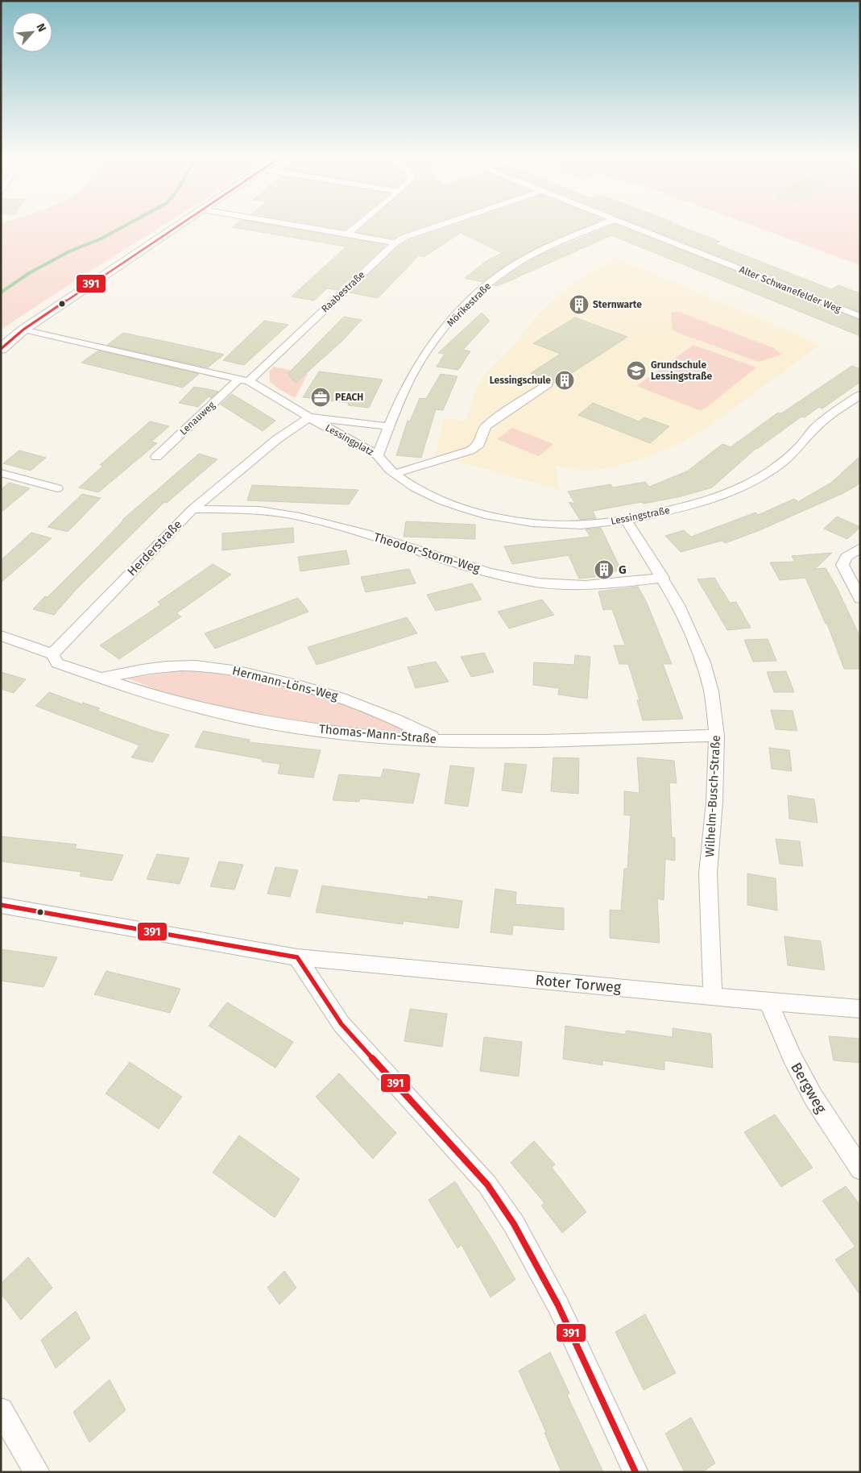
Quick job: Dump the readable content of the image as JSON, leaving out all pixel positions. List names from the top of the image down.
{
  "streets": {
    "street": [
      "Alter Schwanefelder Weg",
      "Raabestraße",
      "Mörikestraße",
      "Lenauweg",
      "Lessingplatz",
      "Lessingstraße",
      "Herderstraße",
      "Theodor-Storm-Weg",
      "Hermann-Löns-Weg",
      "Thomas-Mann-Straße",
      "Wilhelm-Busch-Straße",
      "Roter Torweg",
      "Bergweg"
    ]
  },
  "crossings": [
    ["Mörikestraße", "Lessingplatz"],
    ["Lessingplatz", "Lessingstraße"],
    ["Lessingplatz", "Herderstraße"],
    ["Lessingstraße", "Wilhelm-Busch-Straße"],
    ["Herderstraße", "Theodor-Storm-Weg"],
    ["Herderstraße", "Thomas-Mann-Straße"],
    ["Theodor-Storm-Weg", "Wilhelm-Busch-Straße"],
    ["Hermann-Löns-Weg", "Thomas-Mann-Straße"],
    ["Thomas-Mann-Straße", "Wilhelm-Busch-Straße"],
    ["Wilhelm-Busch-Straße", "Roter Torweg"],
    ["Roter Torweg", "Bergweg"]
  ],
  "places": {
    "building": ["Sternwarte", "Lessingschule", "G"],
    "school or university": ["Grundschule Lessingstraße"],
    "office": ["PEACH"]
  },
  "lines": ["transit line 391"],
  "north": "top right"
}
